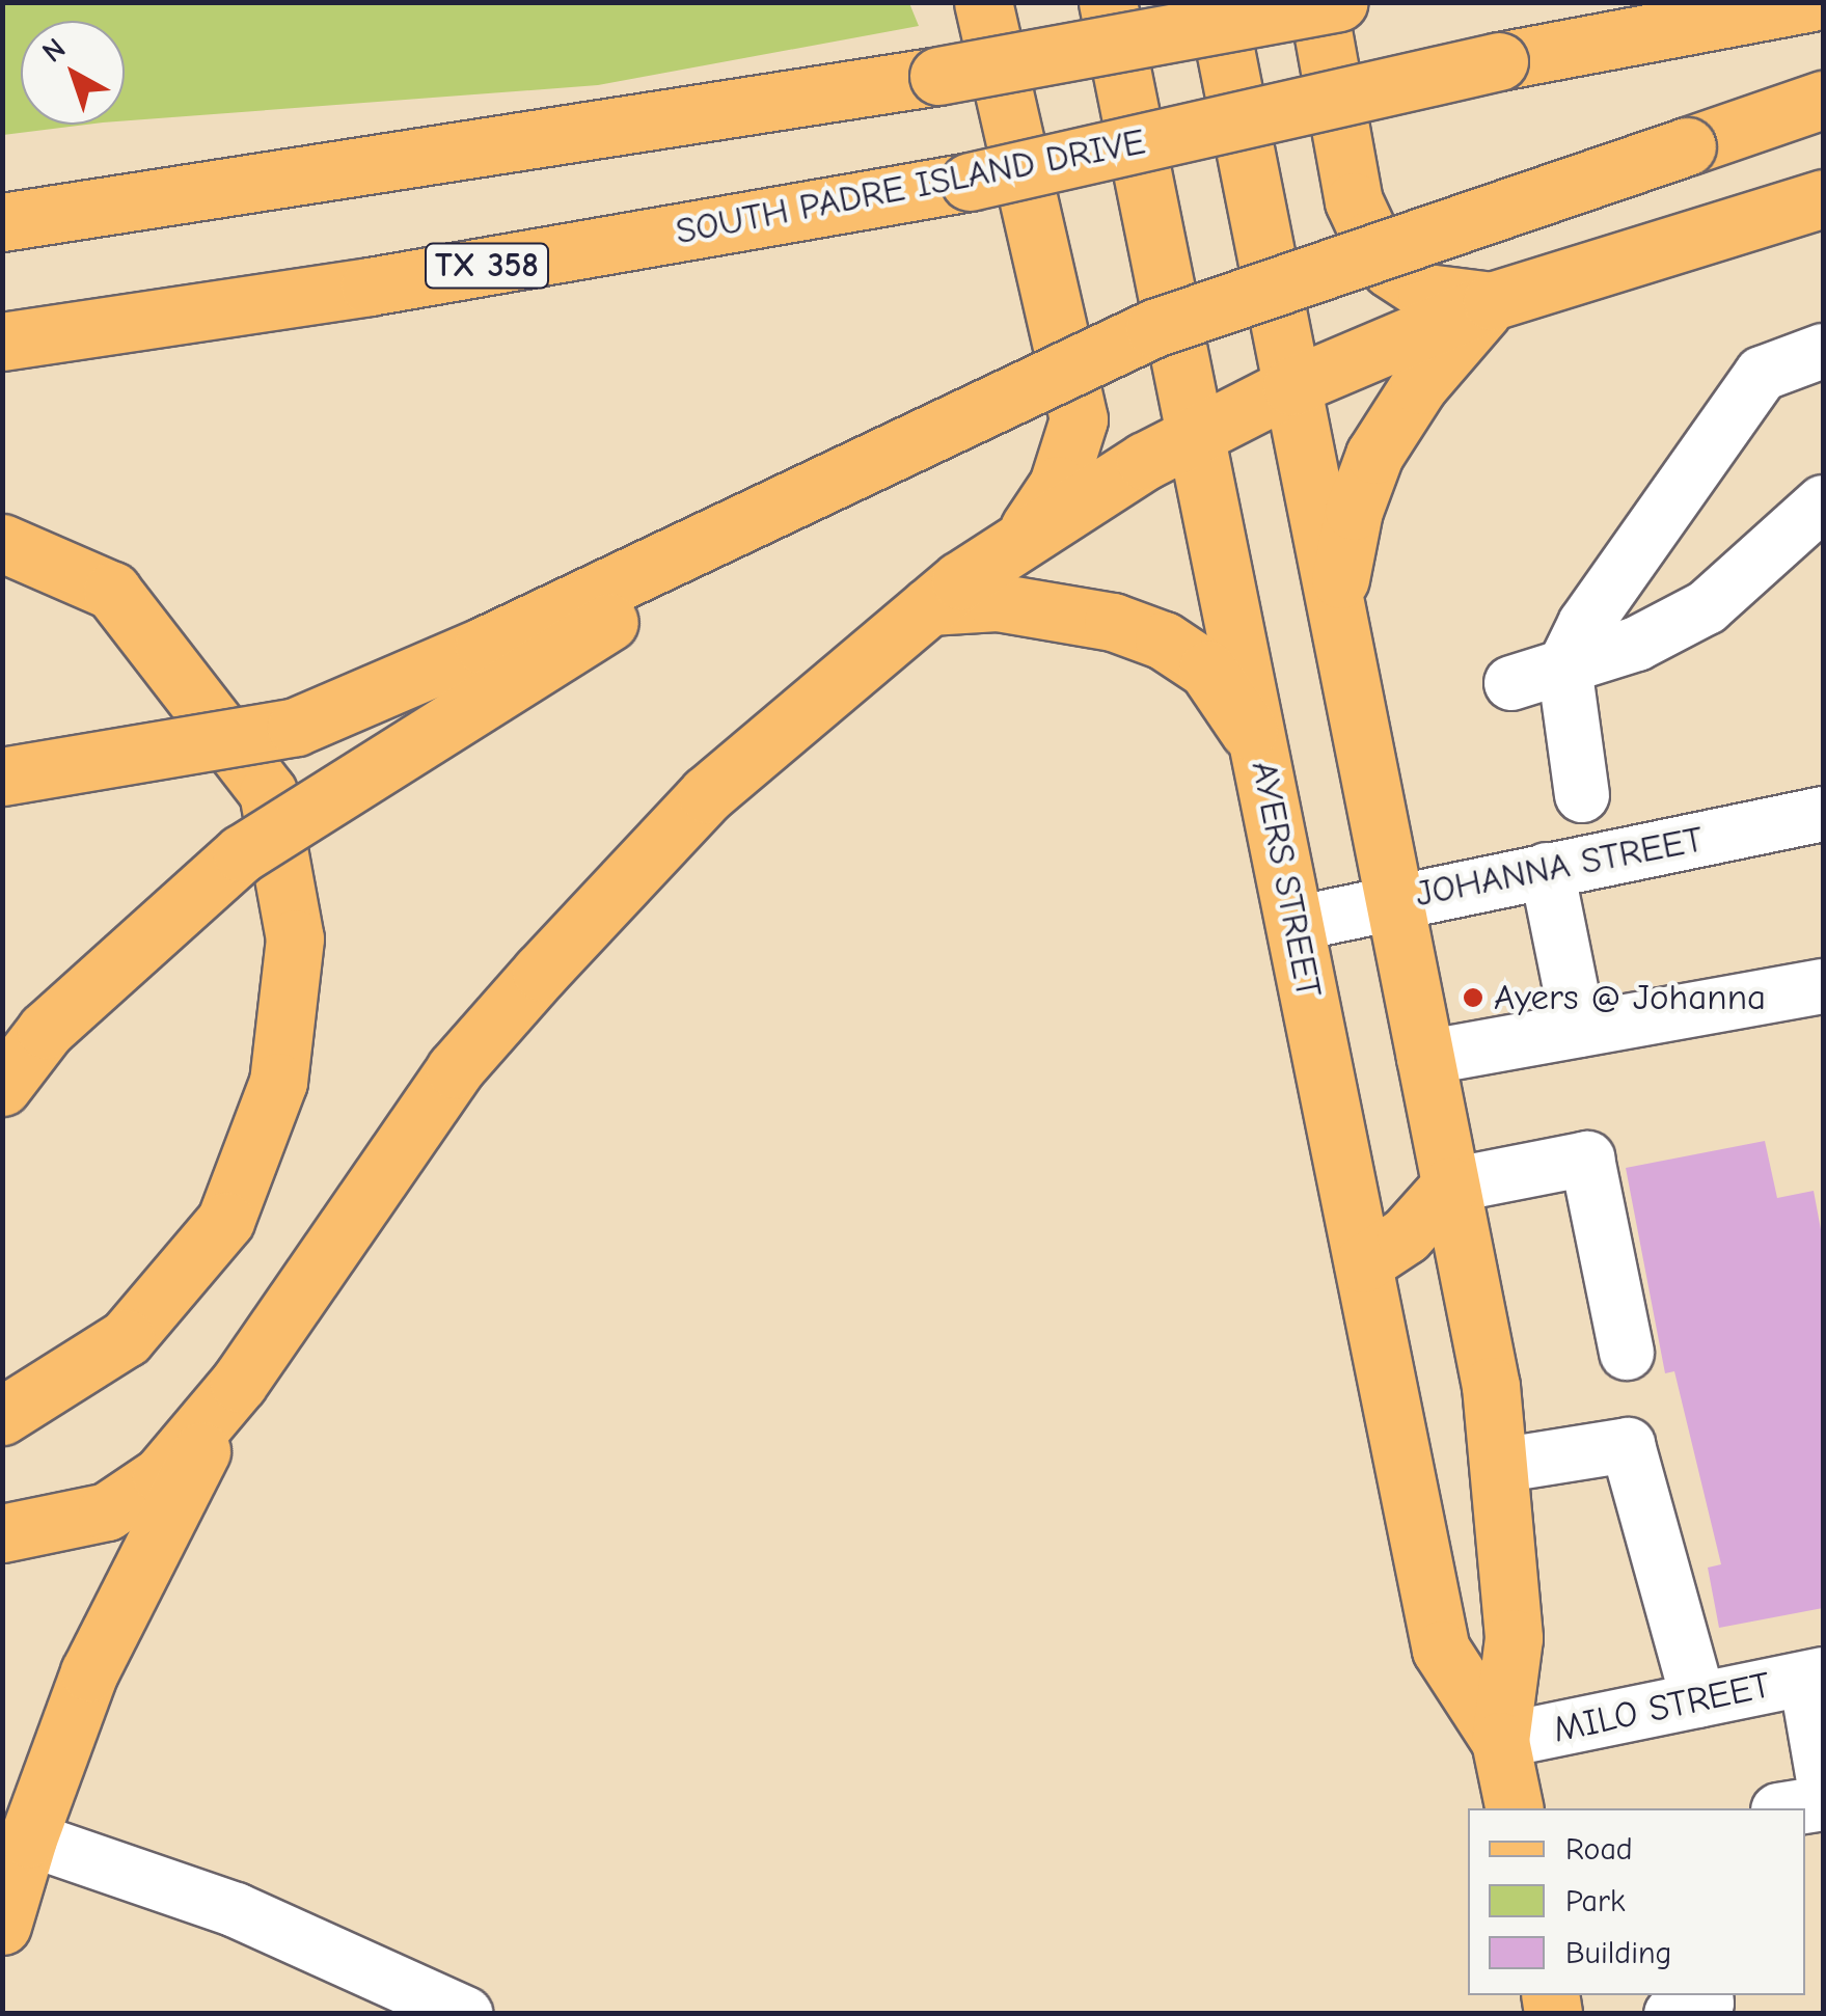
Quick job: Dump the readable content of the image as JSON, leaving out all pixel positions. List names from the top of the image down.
{
  "streets": {
    "main road": ["SOUTH PADRE ISLAND DRIVE", "TX 358", "AYERS STREET"],
    "street": ["JOHANNA STREET", "MILO STREET"]
  },
  "crossings": [
    ["JOHANNA STREET", "AYERS STREET"],
    ["AYERS STREET", "MILO STREET"]
  ],
  "places": ["Ayers @ Johanna"],
  "legend": ["Road", "Park", "Building"],
  "north": "top left"
}
